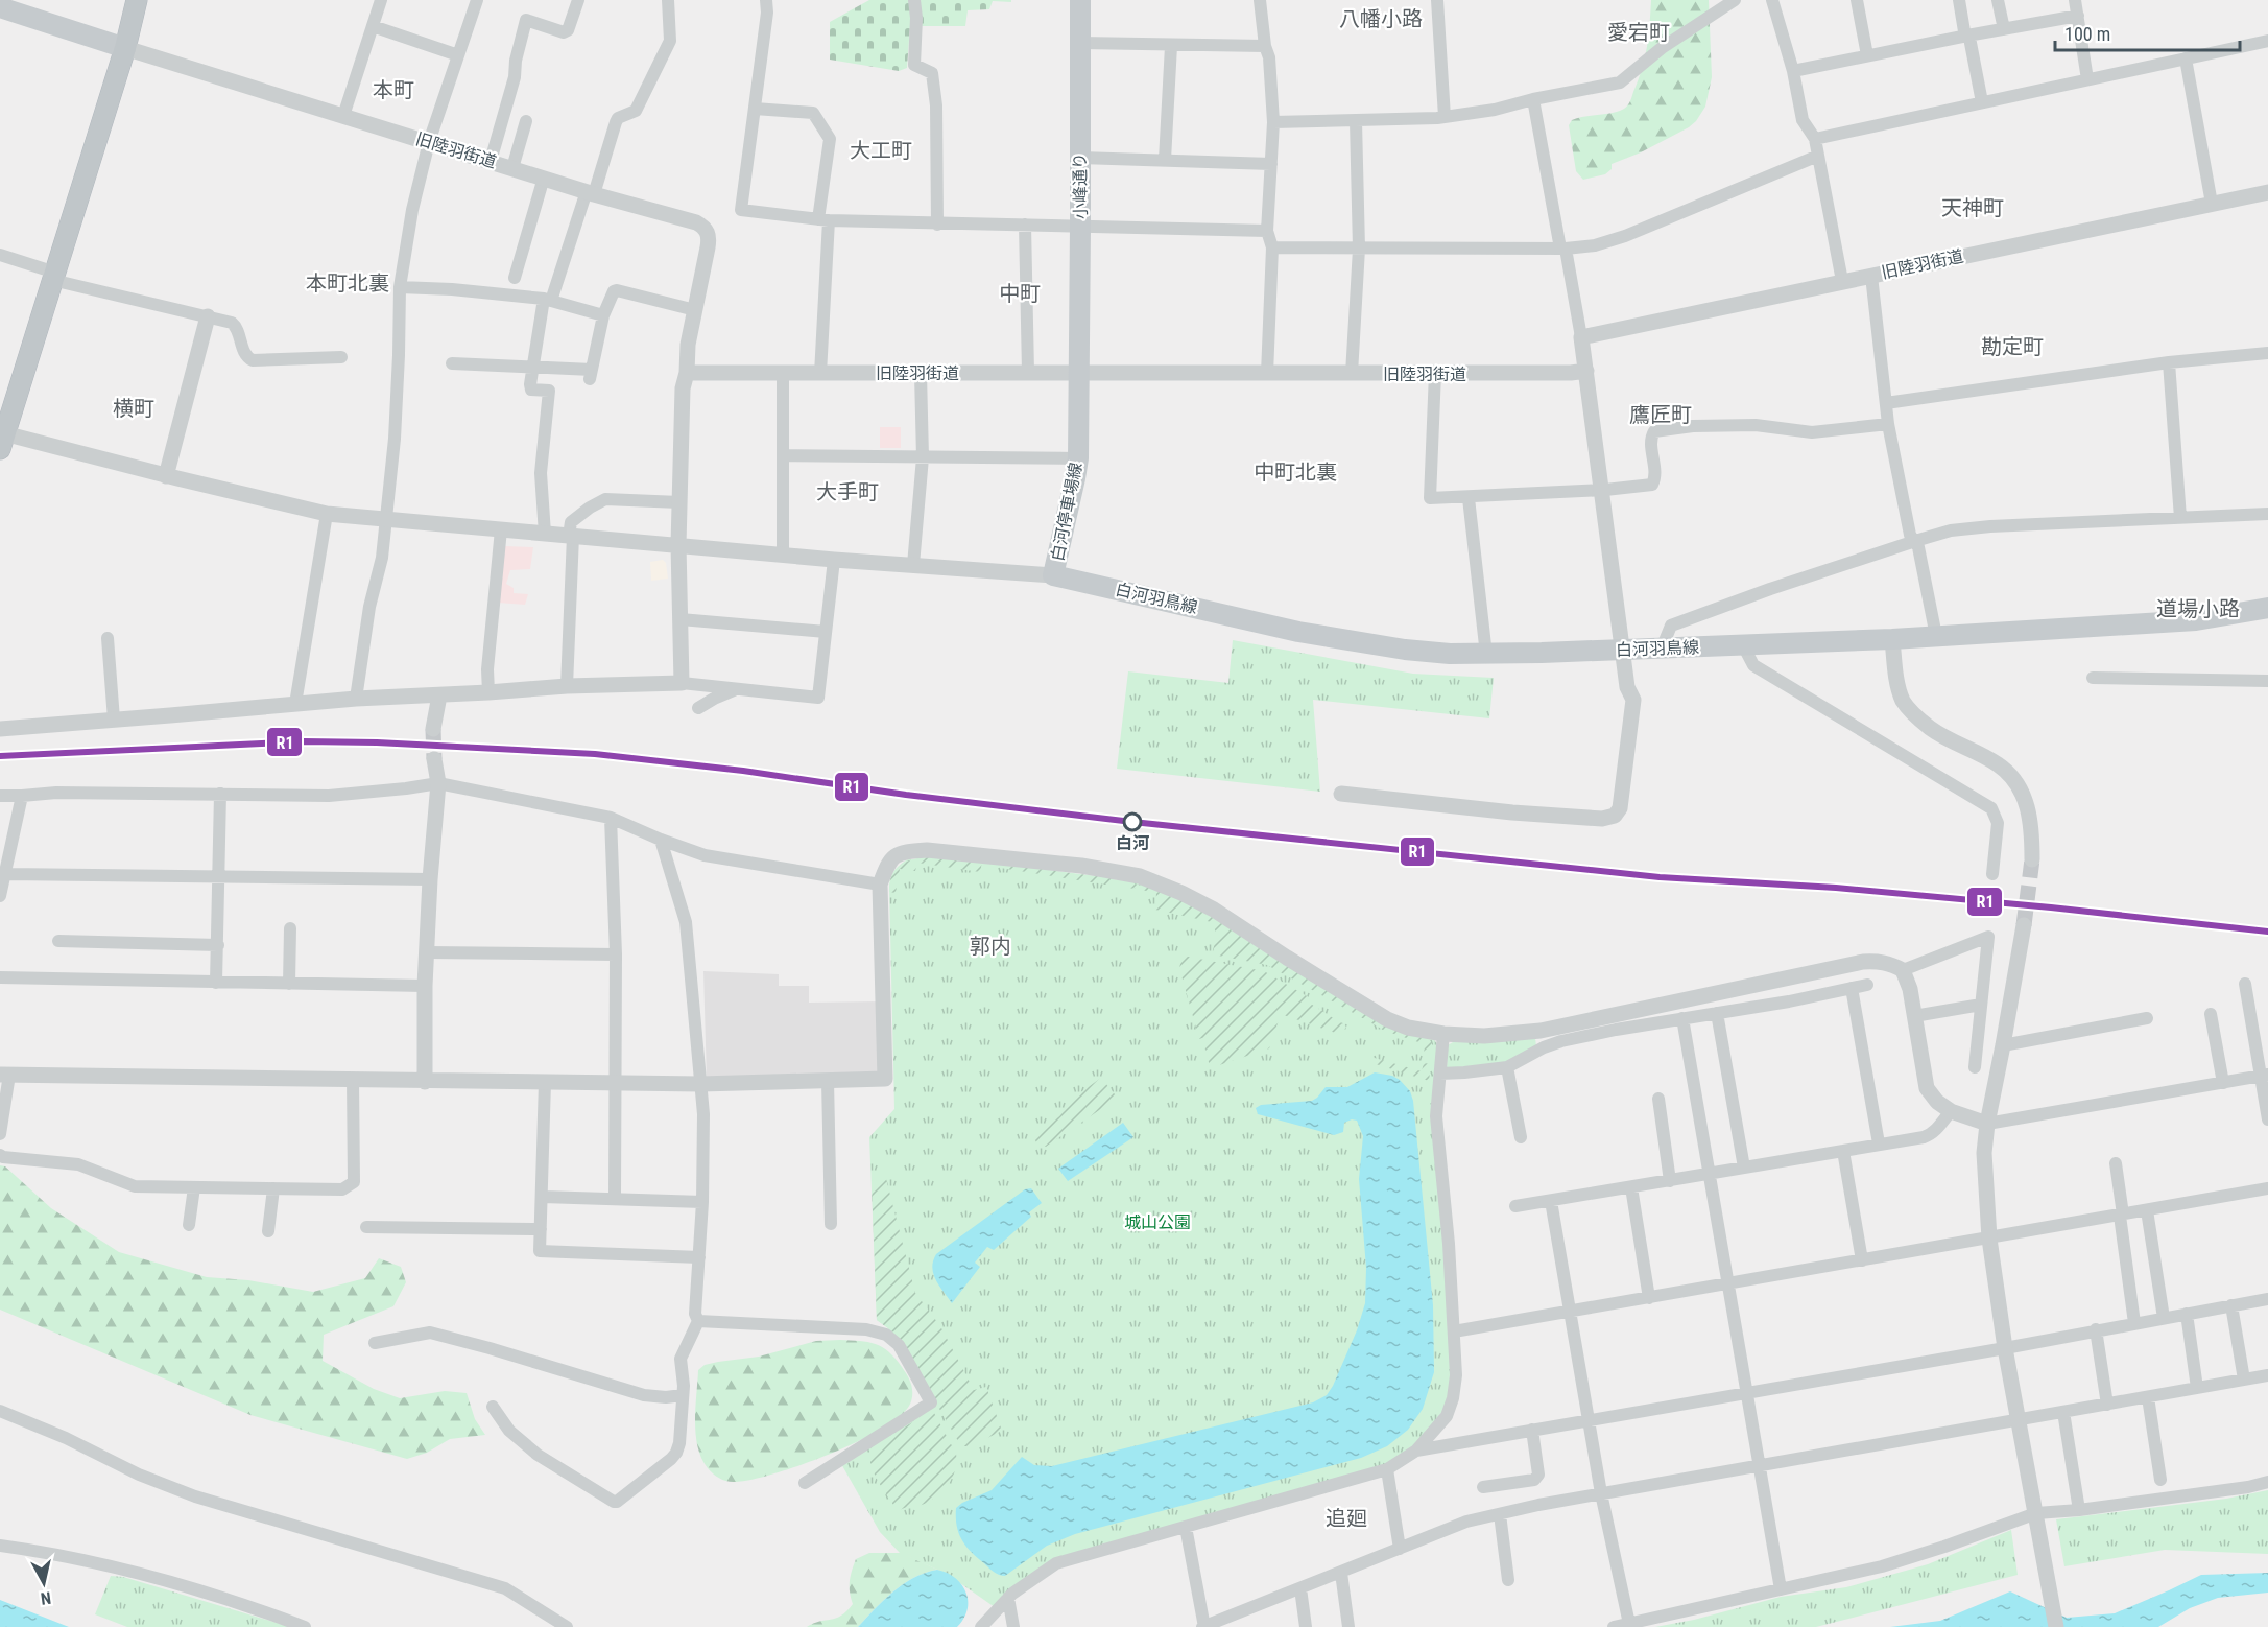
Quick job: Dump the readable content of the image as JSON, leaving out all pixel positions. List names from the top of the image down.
{
  "streets": {
    "main road": ["小峰通り", "白河停車場線", "白河羽鳥線"],
    "street": ["旧陸羽街道"]
  },
  "crossings": [
    ["旧陸羽街道", "小峰通り"],
    ["旧陸羽街道", "白河停車場線"],
    ["小峰通り", "白河停車場線"],
    ["白河停車場線", "白河羽鳥線"]
  ],
  "districts": [
    "八幡小路",
    "愛宕町",
    "本町",
    "大工町",
    "天神町",
    "本町北裏",
    "中町",
    "勘定町",
    "横町",
    "鷹匠町",
    "中町北裏",
    "大手町",
    "道場小路",
    "郭内",
    "追廻"
  ],
  "parks": ["城山公園"],
  "places": ["白河"],
  "lines": ["transit line R1"],
  "scale_bar": "100 m",
  "north": "bottom"
}
